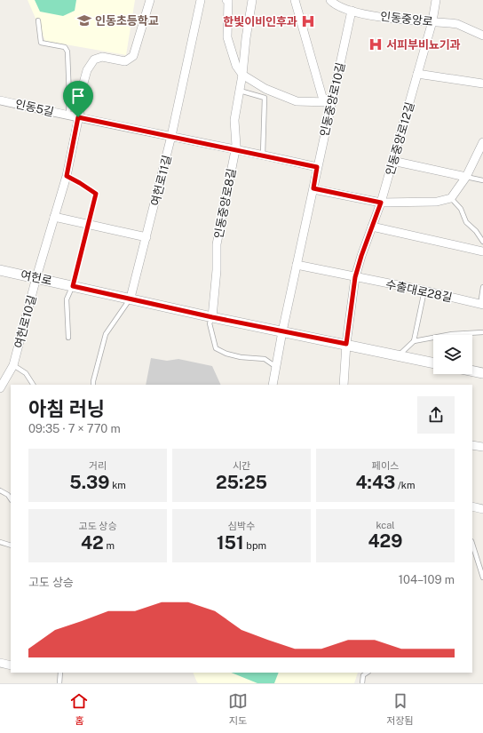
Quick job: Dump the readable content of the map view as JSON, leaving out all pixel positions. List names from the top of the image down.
{
  "streets": {
    "street": [
      "인동중앙로",
      "인동중앙로10길",
      "인동5길",
      "인동중앙로12길",
      "여헌로11길",
      "인동중앙로8길",
      "여헌로",
      "수출대로28길",
      "여헌로10길"
    ]
  },
  "crossings": [
    ["인동중앙로", "인동중앙로10길"],
    ["인동중앙로", "인동중앙로12길"],
    ["인동중앙로10길", "인동5길"],
    ["인동중앙로10길", "여헌로"],
    ["인동5길", "여헌로11길"],
    ["인동5길", "인동중앙로8길"],
    ["인동5길", "여헌로10길"],
    ["인동중앙로12길", "여헌로"],
    ["인동중앙로12길", "수출대로28길"],
    ["여헌로11길", "여헌로"],
    ["인동중앙로8길", "여헌로"],
    ["여헌로", "여헌로10길"]
  ],
  "places": {
    "school or university": ["인동초등학교"],
    "hospital": ["한빛이비인후과", "서피부비뇨기과"]
  },
  "page": {
    "heading": ["아침 러닝", "09:35 · 7 × 770 m"],
    "stats": [
      ["거리", "5.39 km"],
      ["시간", "25:25"],
      ["페이스", "4:43 /km"],
      ["고도 상승", "42 m"],
      ["심박수", "151 bpm"],
      ["kcal", "429"]
    ],
    "chart": ["고도 상승", "104–109 m"],
    "tabs": ["홈", "지도", "저장됨"]
  }
}
